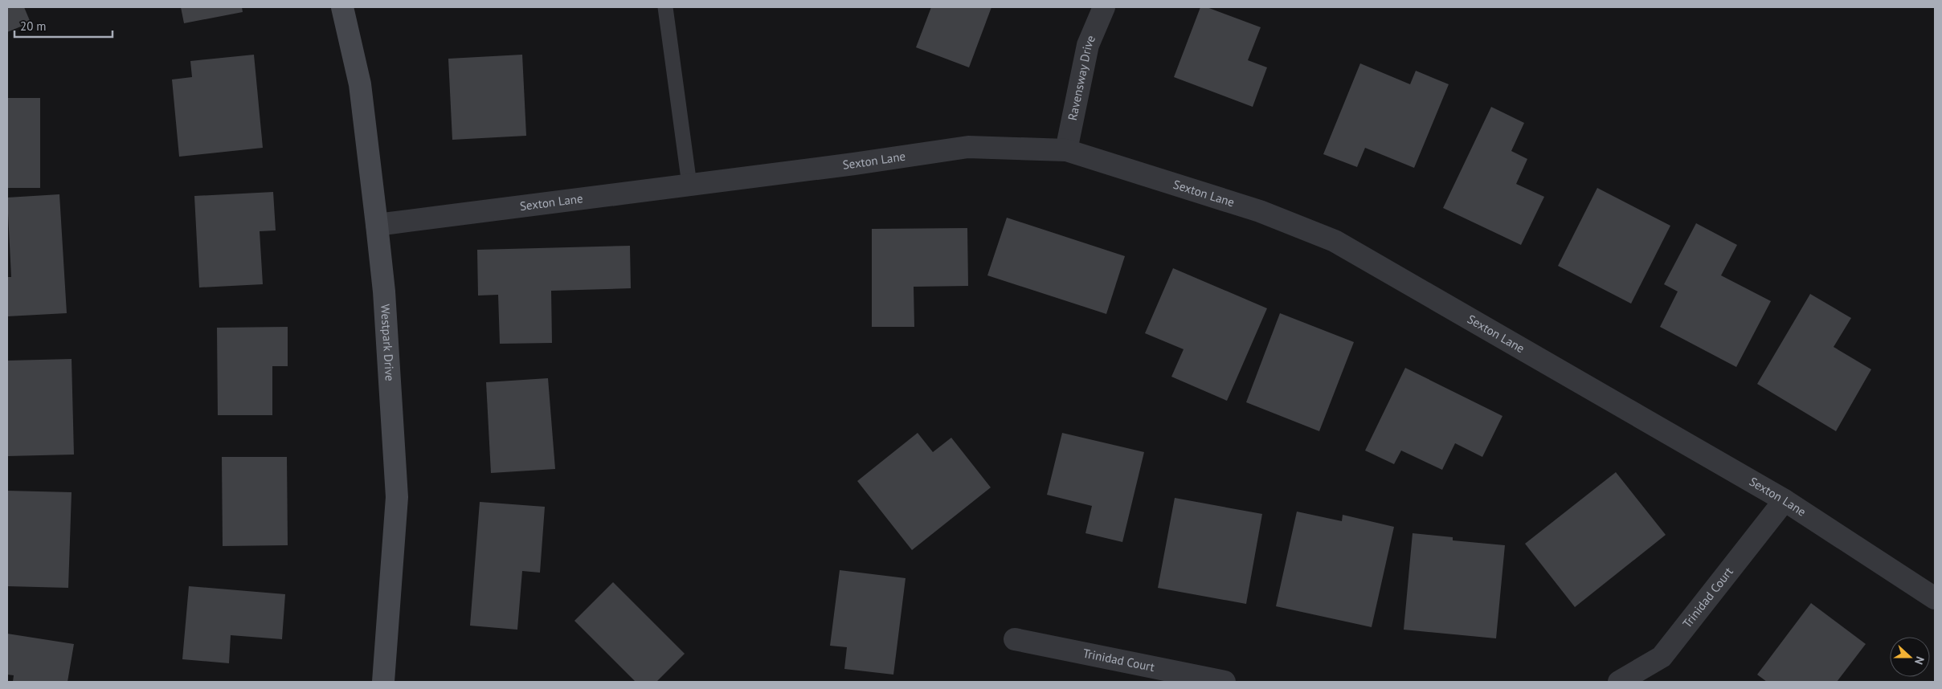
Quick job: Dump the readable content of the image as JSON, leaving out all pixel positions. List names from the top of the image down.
{
  "streets": {
    "street": [
      "Ravensway Drive",
      "Sexton Lane",
      "Westpark Drive",
      "Trinidad Court"
    ]
  },
  "crossings": [
    ["Ravensway Drive", "Sexton Lane"],
    ["Sexton Lane", "Westpark Drive"],
    ["Sexton Lane", "Trinidad Court"]
  ],
  "scale_bar": "20 m",
  "north": "right"
}
